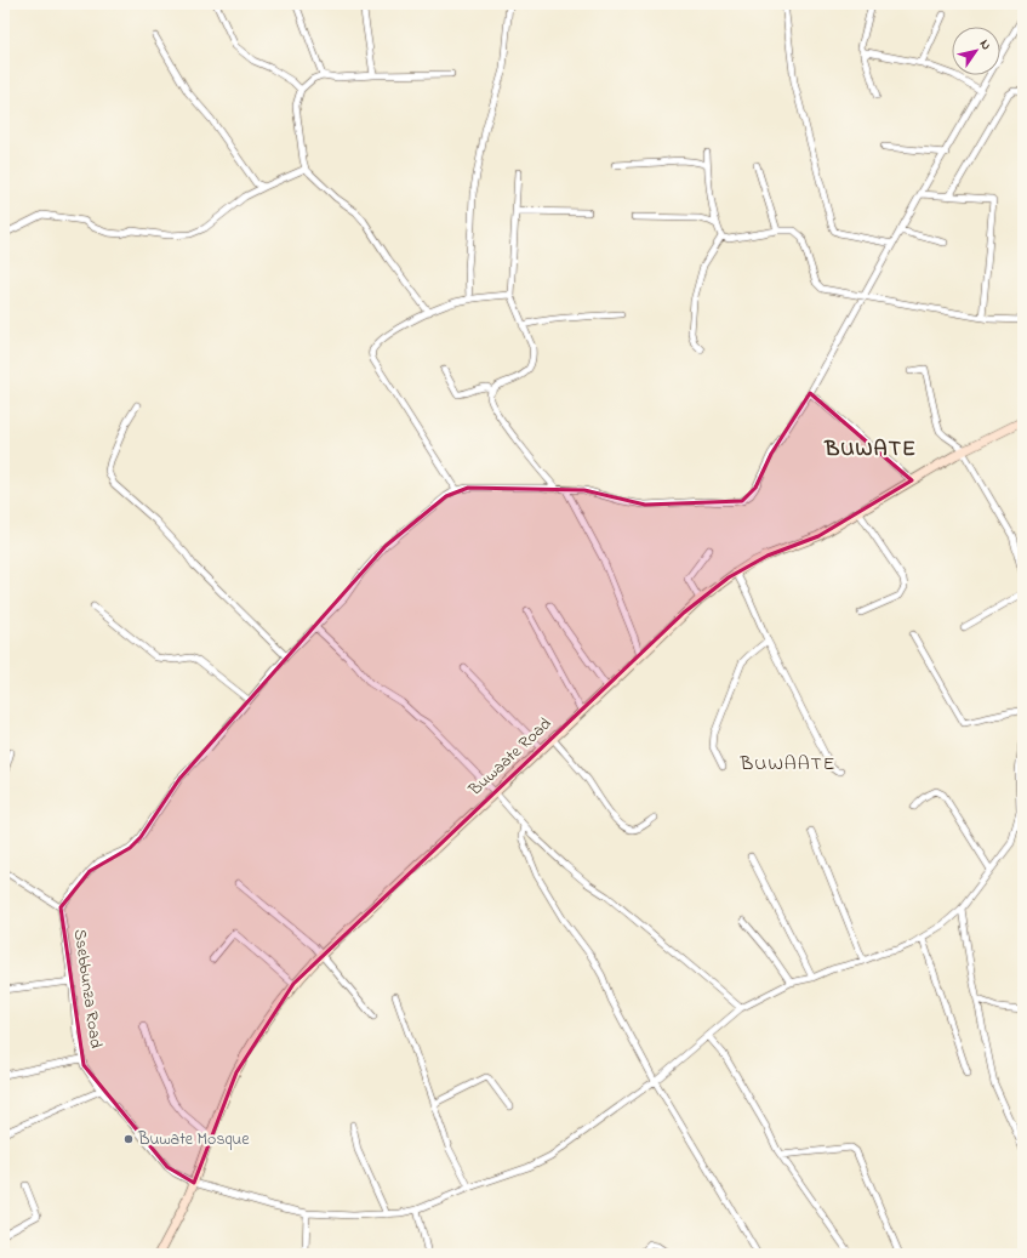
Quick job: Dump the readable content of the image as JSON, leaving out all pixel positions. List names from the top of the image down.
{
  "streets": {
    "street": ["Buwaate Road", "Ssebbunza Road"]
  },
  "crossings": [
    ["Buwaate Road", "Ssebbunza Road"]
  ],
  "districts": ["BUWATE", "BUWAATE"],
  "places": ["Buwate Mosque"],
  "north": "top right"
}
